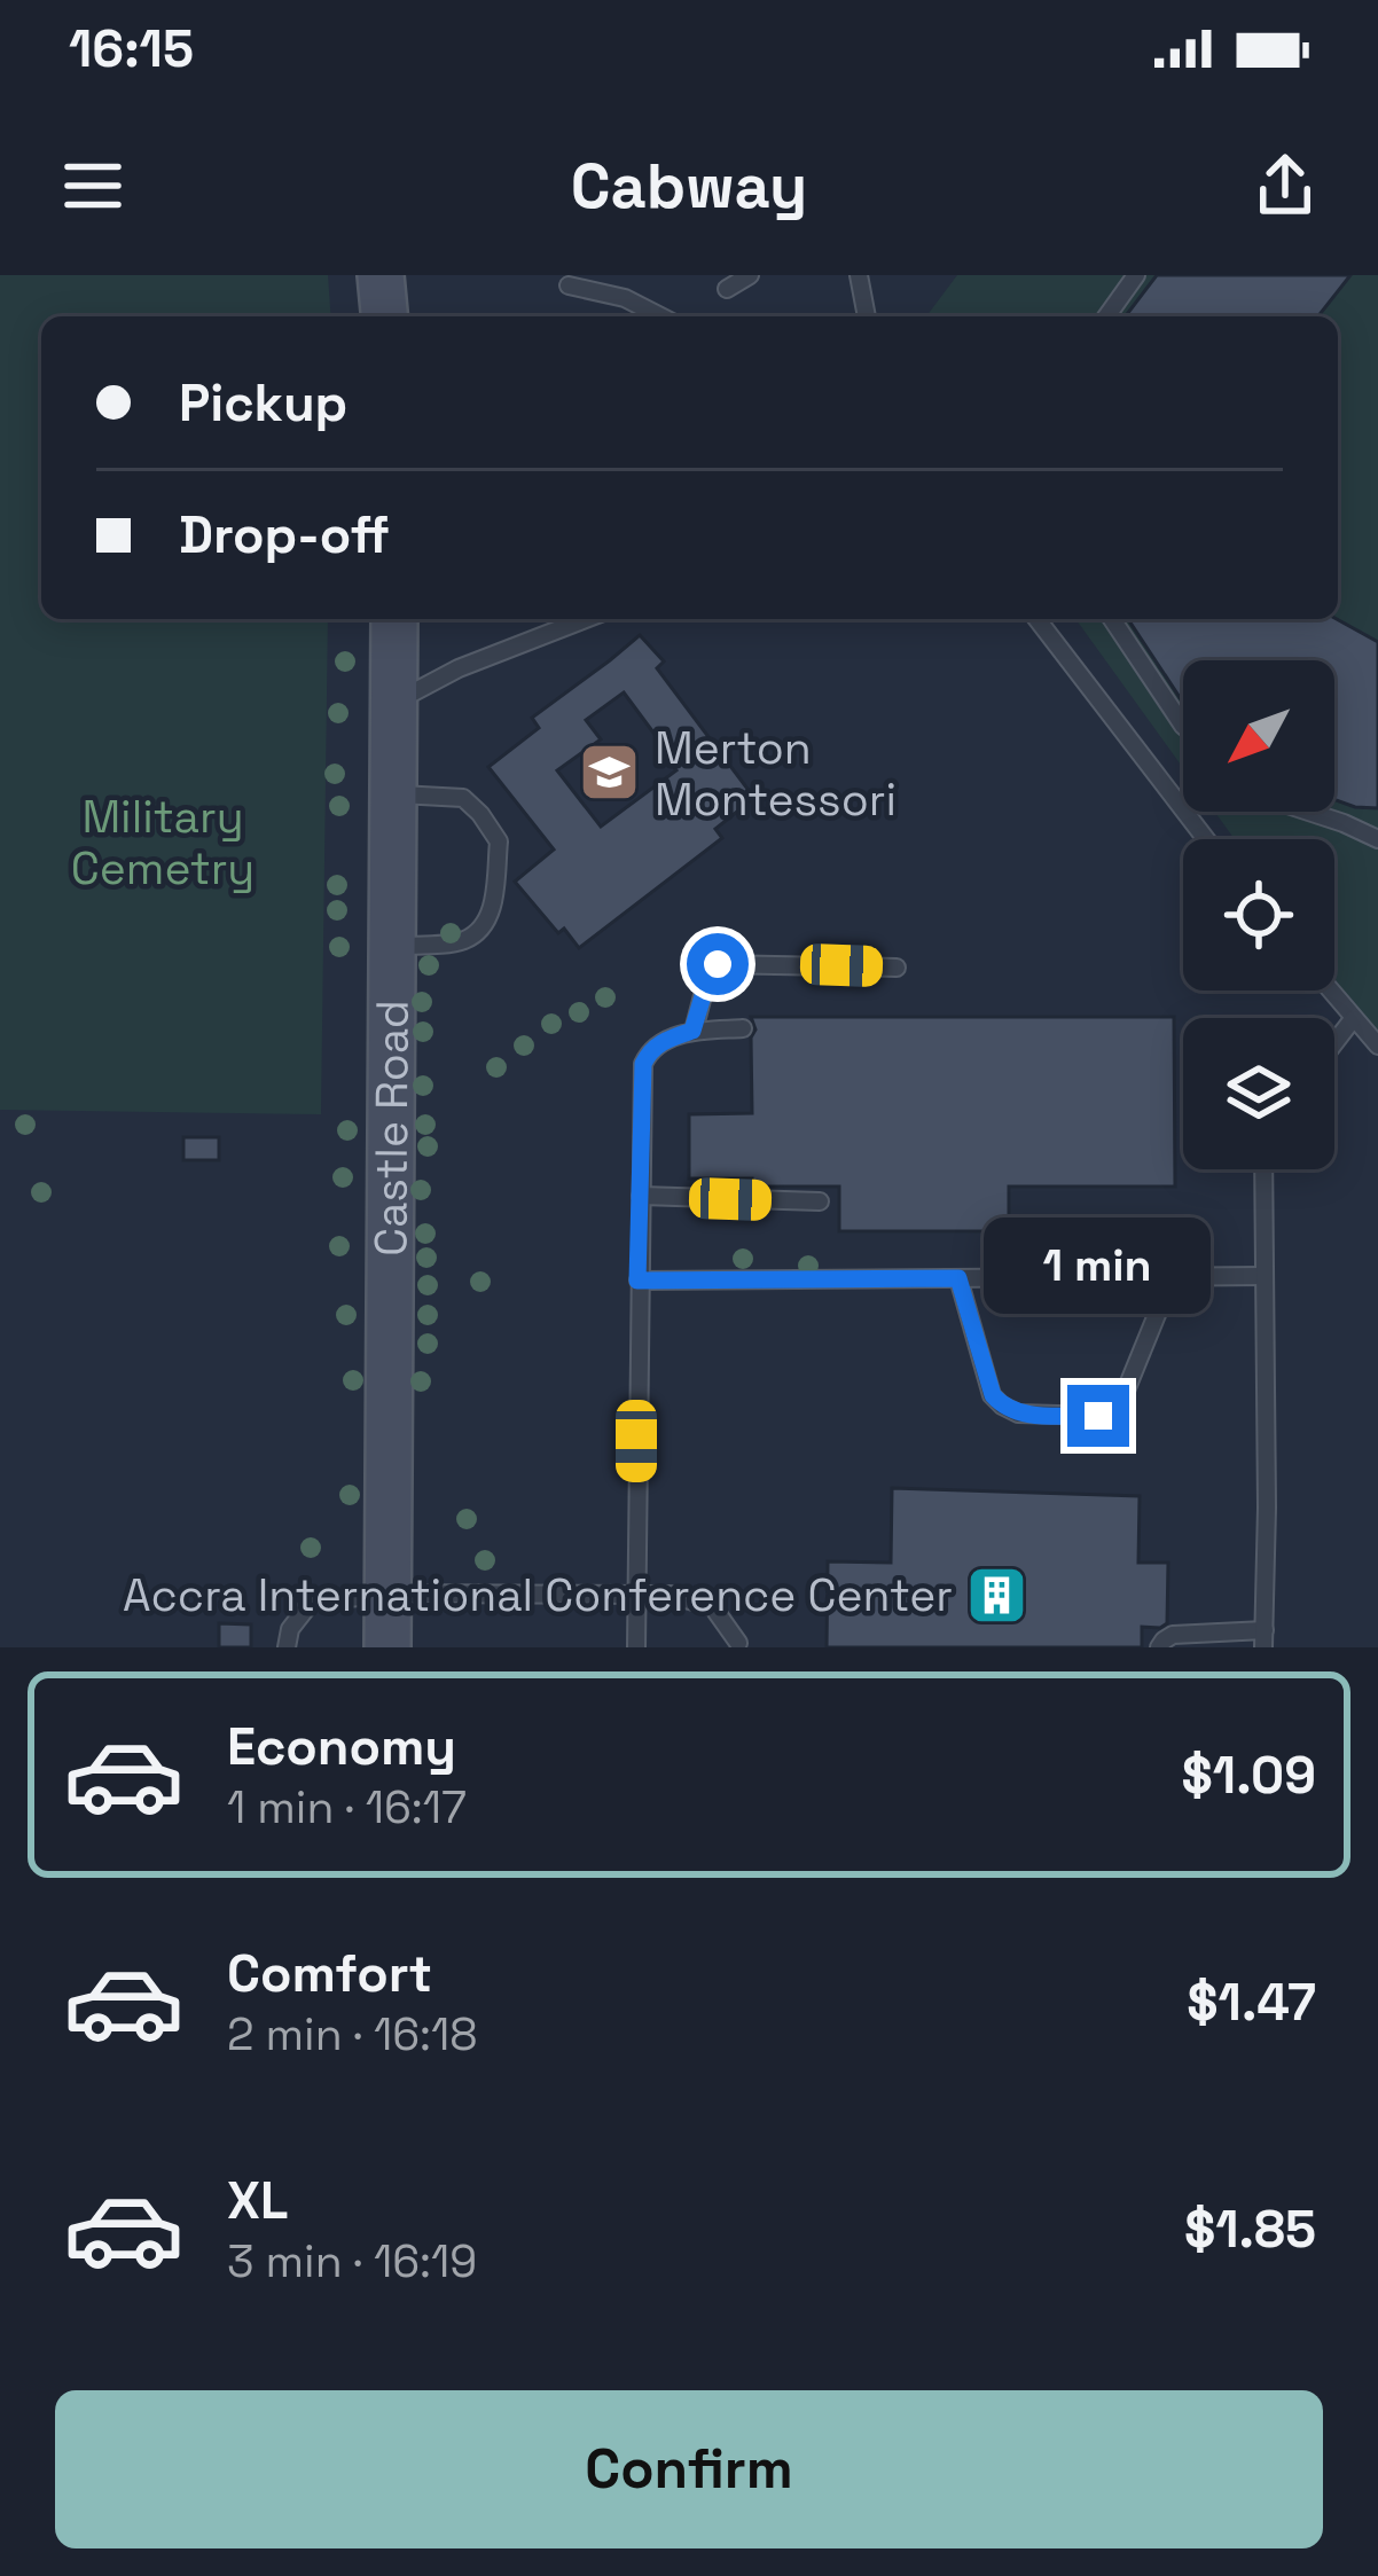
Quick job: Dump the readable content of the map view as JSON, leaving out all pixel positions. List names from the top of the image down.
{
  "streets": {
    "main road": ["Castle Road"]
  },
  "parks": ["Military Cemetry"],
  "places": {
    "school or university": ["Merton Montessori"],
    "building": ["Accra International Conference Center"]
  },
  "north": "bottom left",
  "page": {
    "status": "16:15",
    "header": "Cabway",
    "banner": ["Pickup", "Drop-off"],
    "bubble": "1 min",
    "list": [
      {
        "name": "Economy",
        "note": "1 min · 16:17",
        "value": "$1.09"
      },
      {
        "name": "Comfort",
        "note": "2 min · 16:18",
        "value": "$1.47"
      },
      {
        "name": "XL",
        "note": "3 min · 16:19",
        "value": "$1.85"
      }
    ],
    "buttons": "Confirm"
  }
}
